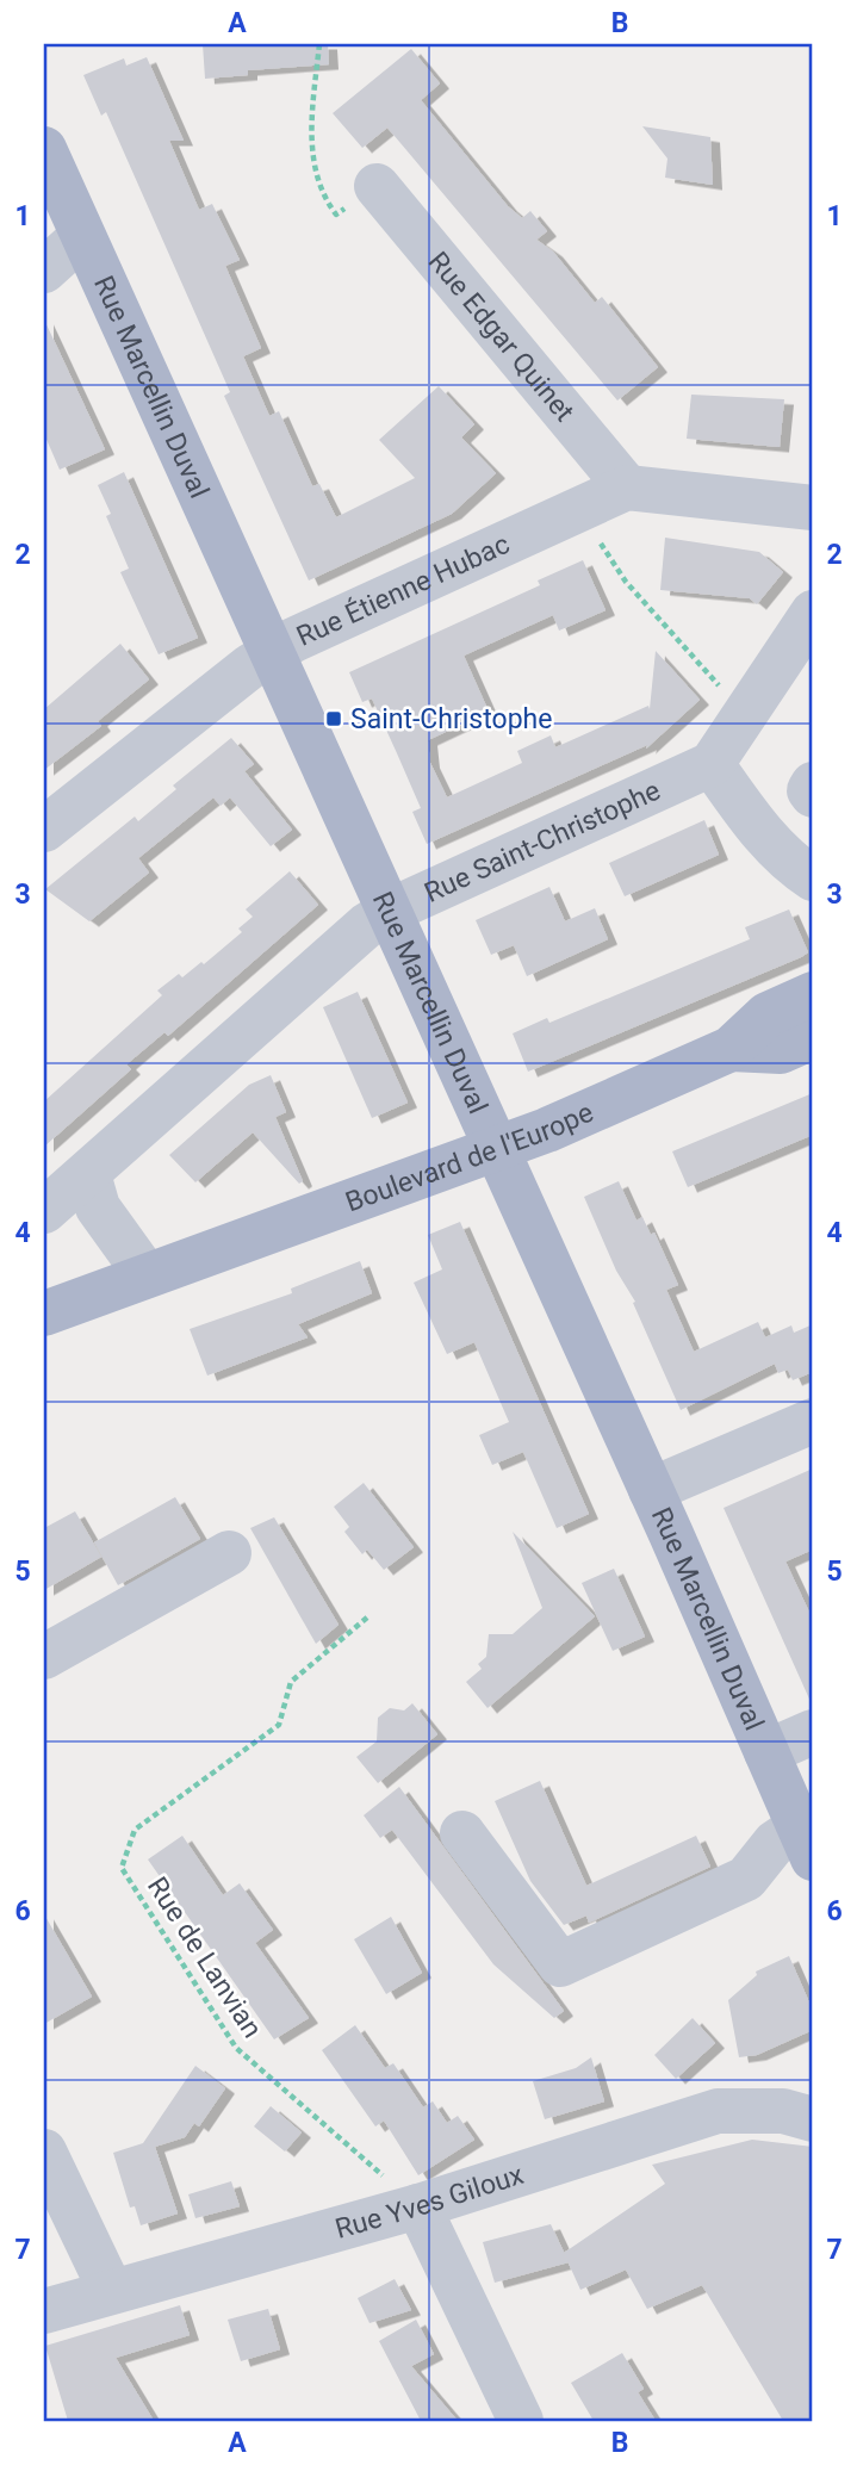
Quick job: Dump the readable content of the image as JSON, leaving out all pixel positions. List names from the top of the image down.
{
  "streets": {
    "main road": ["Rue Marcellin Duval", "Boulevard de l'Europe"],
    "street": [
      "Rue Edgar Quinet",
      "Rue Étienne Hubac",
      "Rue Saint-Christophe",
      "Rue Yves Giloux"
    ],
    "path": ["Rue de Lanvian"]
  },
  "crossings": [
    ["Rue Edgar Quinet", "Rue Étienne Hubac"],
    ["Rue Marcellin Duval", "Rue Étienne Hubac"],
    ["Rue Marcellin Duval", "Rue Saint-Christophe"],
    ["Rue Marcellin Duval", "Boulevard de l'Europe"],
    ["Rue de Lanvian", "Rue Yves Giloux"]
  ],
  "places": {
    "transit": ["Saint-Christophe"]
  },
  "grid": {
    "columns": ["A", "B"],
    "rows": [
      "1",
      "2",
      "3",
      "4",
      "5",
      "6",
      "7"
    ]
  }
}
